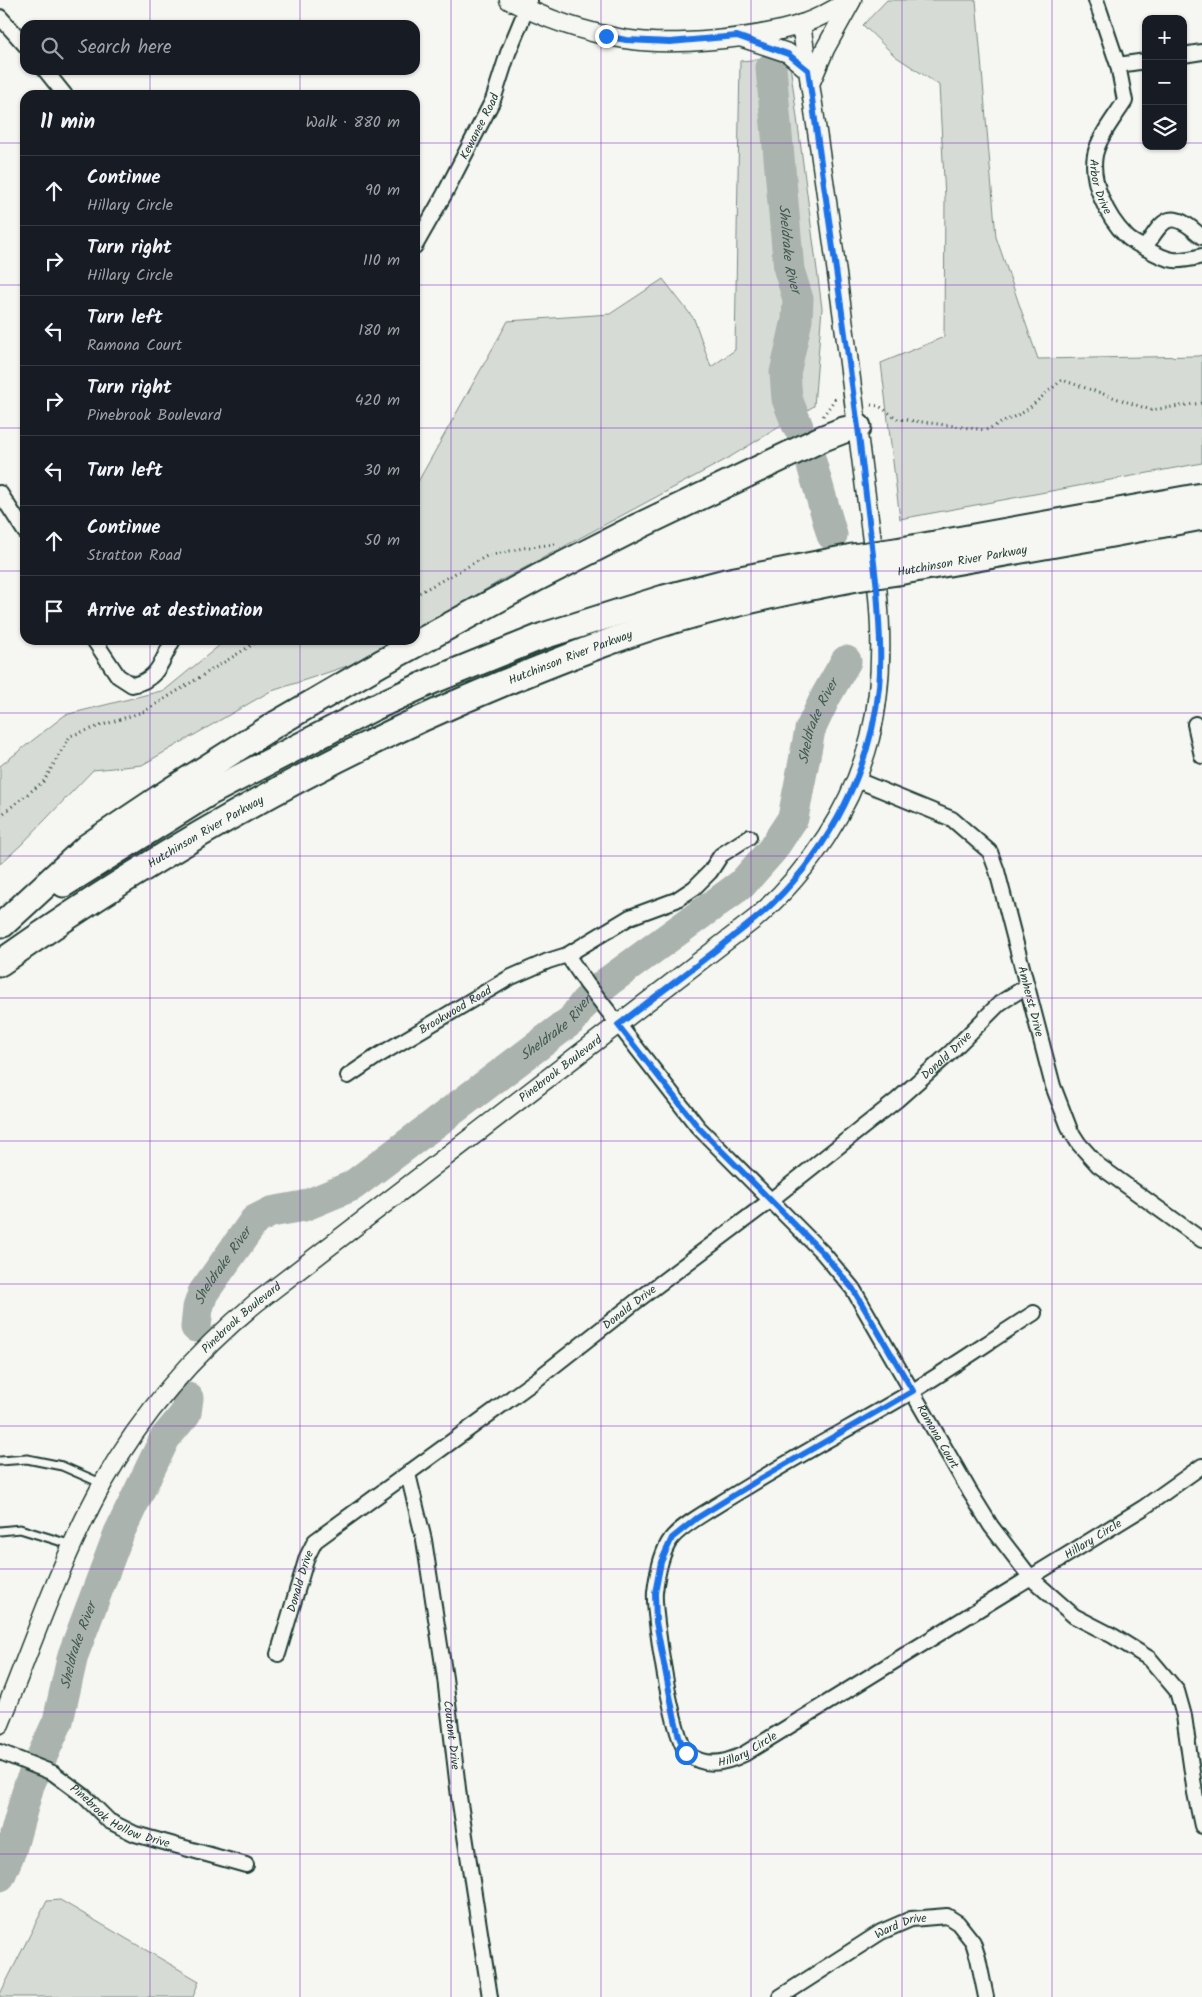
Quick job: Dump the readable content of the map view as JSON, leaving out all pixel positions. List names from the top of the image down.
{
  "streets": {
    "highway": ["Hutchinson River Parkway"],
    "street": [
      "Kewanee Road",
      "Arbor Drive",
      "Amherst Drive",
      "Brookwood Road",
      "Donald Drive",
      "Pinebrook Boulevard",
      "Ramona Court",
      "Hillary Circle",
      "Coutant Drive",
      "Pinebrook Hollow Drive",
      "Ward Drive"
    ]
  },
  "crossings": [
    ["Amherst Drive", "Donald Drive"],
    ["Amherst Drive", "Pinebrook Boulevard"],
    ["Donald Drive", "Ramona Court"],
    ["Donald Drive", "Coutant Drive"],
    ["Pinebrook Boulevard", "Ramona Court"],
    ["Ramona Court", "Hillary Circle"]
  ],
  "water": ["Sheldrake River"],
  "page": {
    "map_buttons": ["+", "−"],
    "search": "Search here",
    "heading": ["11 min", "Walk · 880 m"],
    "list": [
      ["Continue", "Hillary Circle", "90 m"],
      ["Turn right", "Hillary Circle", "110 m"],
      ["Turn left", "Ramona Court", "180 m"],
      ["Turn right", "Pinebrook Boulevard", "420 m"],
      ["Turn left", "30 m"],
      ["Continue", "Stratton Road", "50 m"],
      "Arrive at destination"
    ]
  }
}
